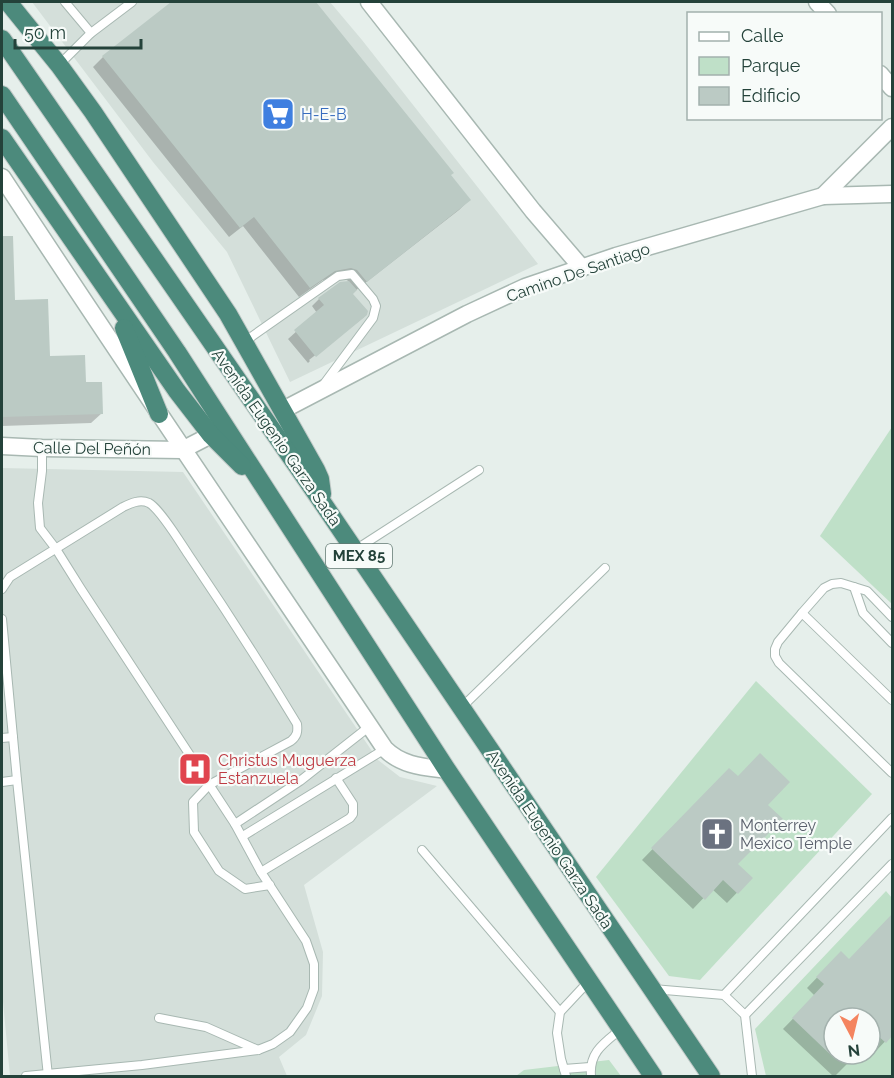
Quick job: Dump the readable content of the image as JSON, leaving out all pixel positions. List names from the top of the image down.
{
  "streets": {
    "highway": ["Avenida Eugenio Garza Sada", "MEX 85"],
    "street": ["Camino De Santiago", "Calle Del Peñón"]
  },
  "places": {
    "supermarket": ["H-E-B"],
    "hospital": ["Christus Muguerza Estanzuela"],
    "church": ["Monterrey Mexico Temple"]
  },
  "legend": ["Calle", "Parque", "Edificio"],
  "scale_bar": "50 m",
  "north": "bottom"
}
